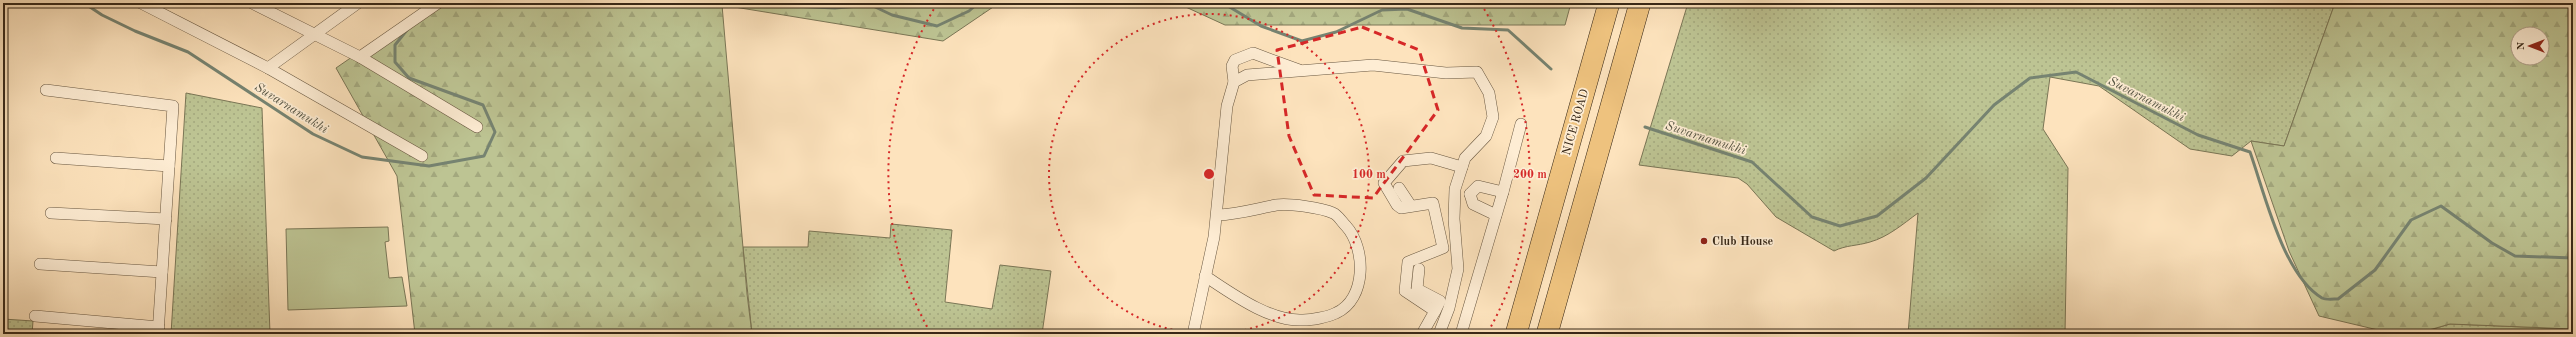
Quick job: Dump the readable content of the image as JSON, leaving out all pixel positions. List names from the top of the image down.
{
  "streets": {
    "highway": ["NICE ROAD"]
  },
  "water": ["Suvarnamukhi"],
  "places": ["Club House"],
  "north": "left",
  "rings": ["100 m", "200 m"]
}
